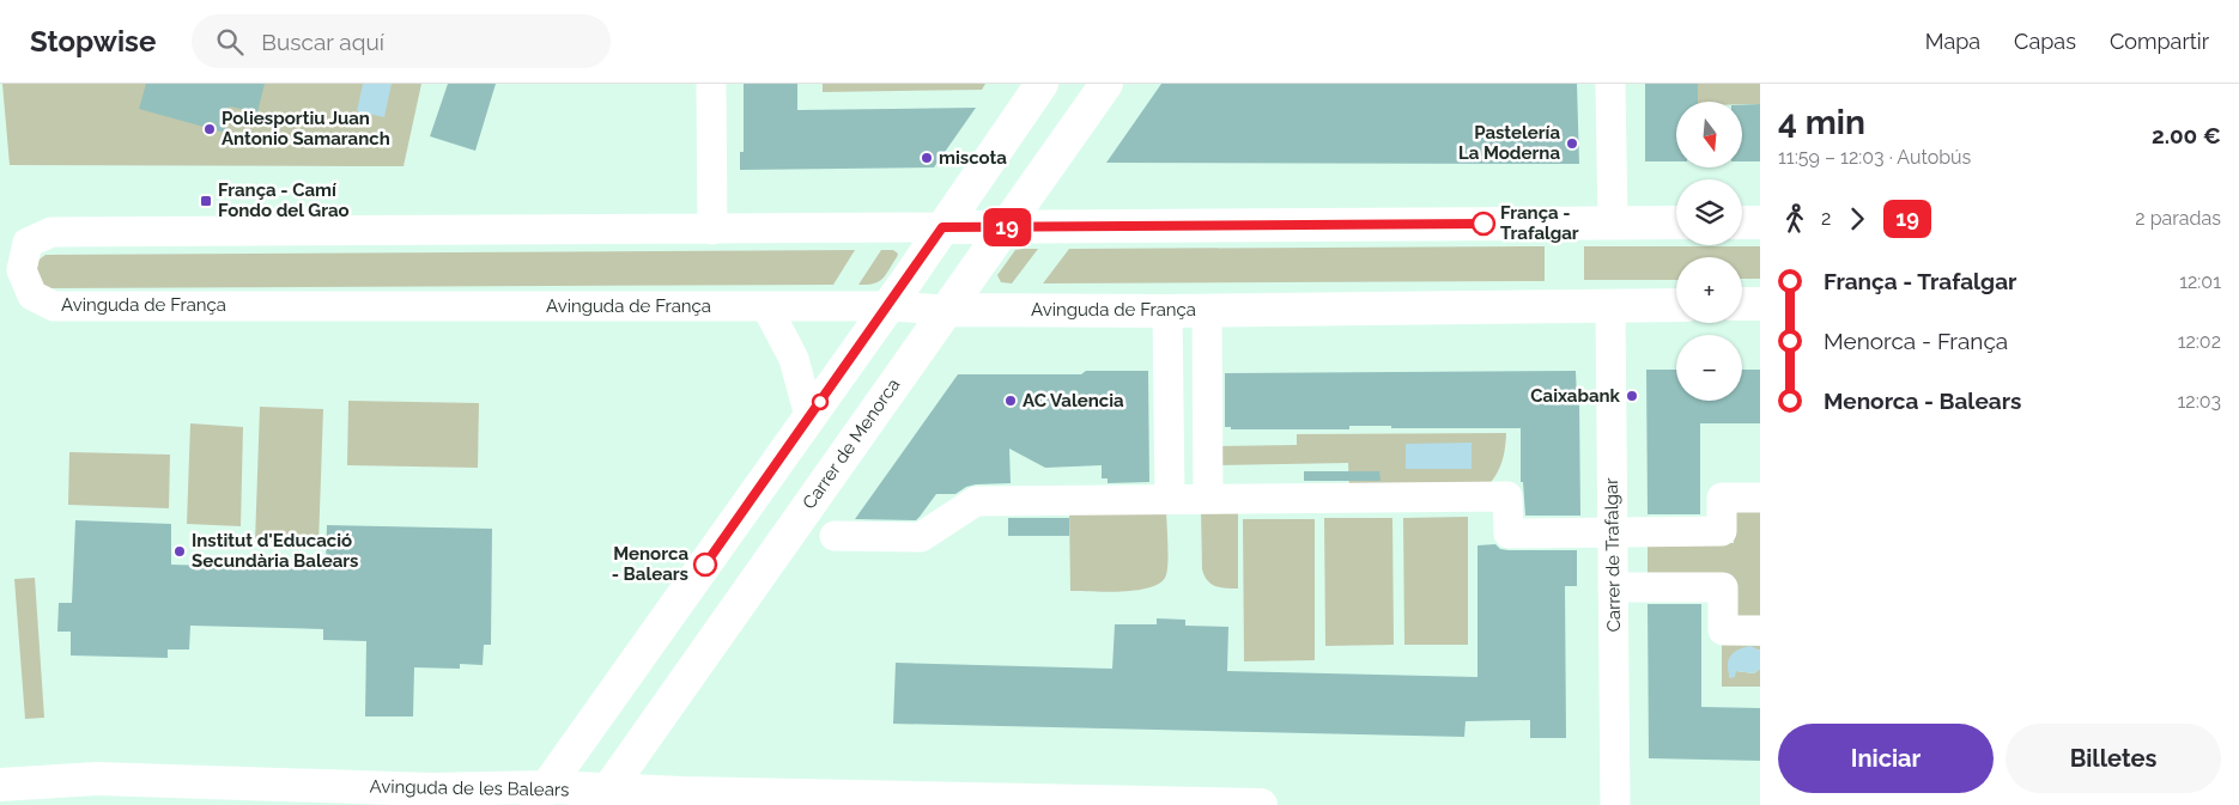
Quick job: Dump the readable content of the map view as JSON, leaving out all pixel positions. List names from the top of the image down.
{
  "streets": {
    "main road": ["Avinguda de França", "Carrer de Menorca", "Avinguda de les Balears"],
    "street": ["Carrer de Trafalgar"]
  },
  "crossings": [
    ["Avinguda de França", "Carrer de Menorca"],
    ["Avinguda de França", "Carrer de Trafalgar"],
    ["Carrer de Menorca", "Avinguda de les Balears"]
  ],
  "places": {
    "other": [
      "Poliesportiu Juan Antonio Samaranch",
      "Pastelería La Moderna",
      "miscota",
      "França - Trafalgar",
      "Caixabank",
      "AC Valencia",
      "Institut d'Educació Secundària Balears",
      "Menorca - Balears"
    ],
    "transit": ["França - Camí Fondo del Grao"]
  },
  "lines": ["bus line 19"],
  "north": "bottom",
  "page": {
    "header": "Stopwise",
    "search": "Buscar aquí",
    "nav": ["Mapa", "Capas", "Compartir"],
    "on_map": "19",
    "heading": ["4 min", "11:59 – 12:03 · Autobús", "2.00 €"],
    "map_buttons": ["+", "−"],
    "legs": ["2", "19", "2 paradas"],
    "list": [
      {
        "name": "França - Trafalgar",
        "value": "12:01"
      },
      {
        "name": "Menorca - França",
        "value": "12:02"
      },
      {
        "name": "Menorca - Balears",
        "value": "12:03"
      }
    ],
    "buttons": ["Iniciar", "Billetes"]
  }
}
